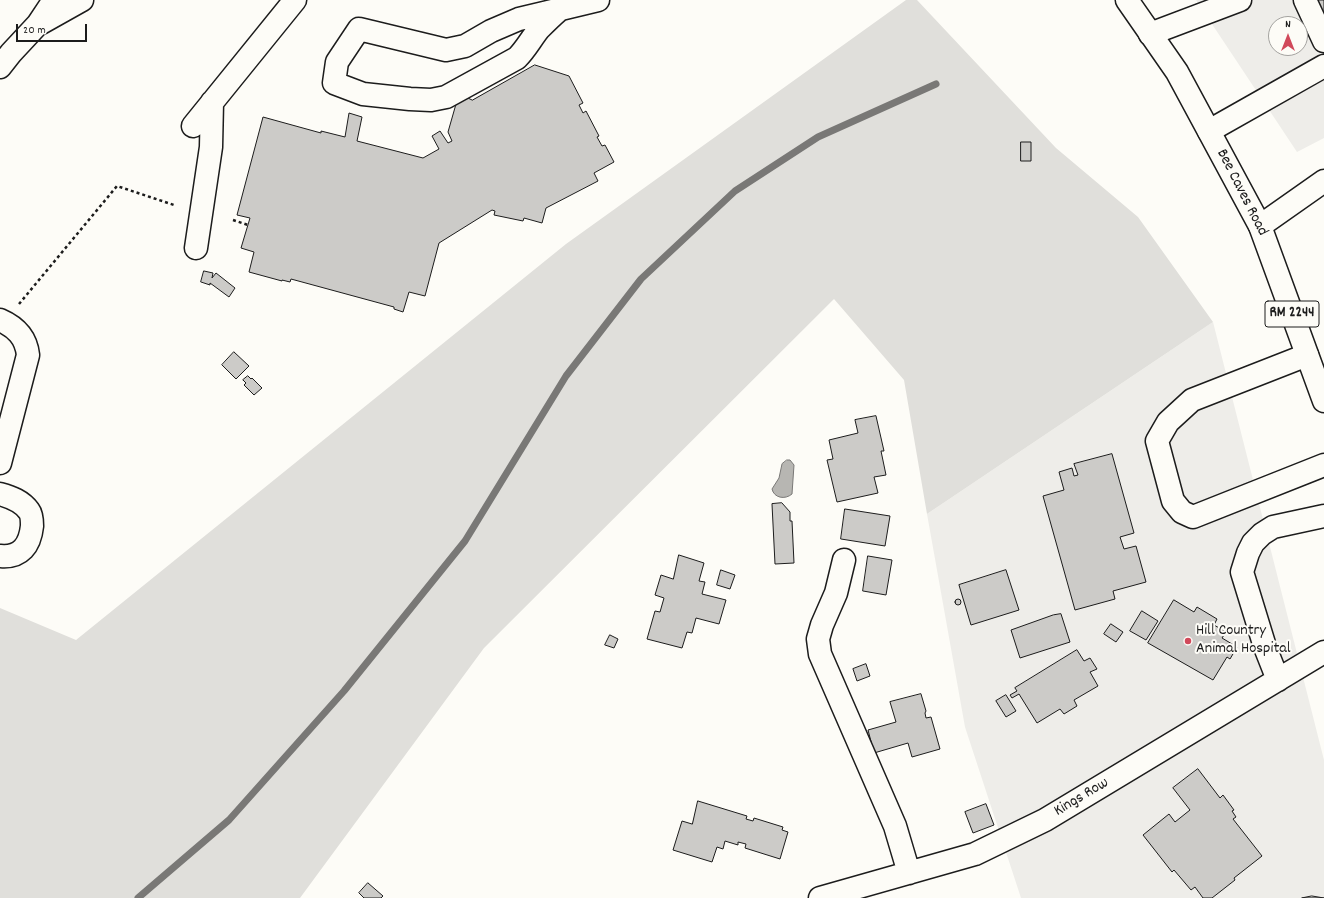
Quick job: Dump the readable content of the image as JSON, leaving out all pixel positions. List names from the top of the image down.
{
  "streets": {
    "street": ["Bee Caves Road", "RM 2244", "Kings Row"]
  },
  "places": ["Hill Country Animal Hospital"],
  "scale_bar": "20 m",
  "north": "top"
}
